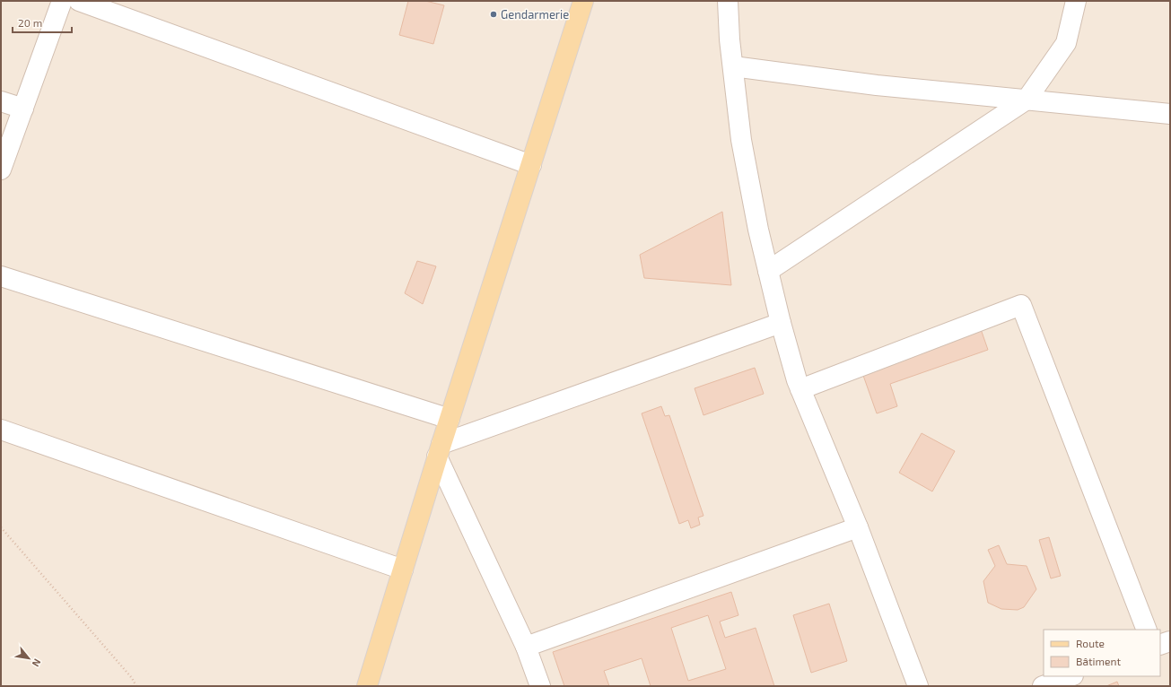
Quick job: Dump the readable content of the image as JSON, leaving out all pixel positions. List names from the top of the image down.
{
  "places": ["Gendarmerie"],
  "legend": ["Route", "Bâtiment"],
  "scale_bar": "20 m",
  "north": "bottom right"
}
